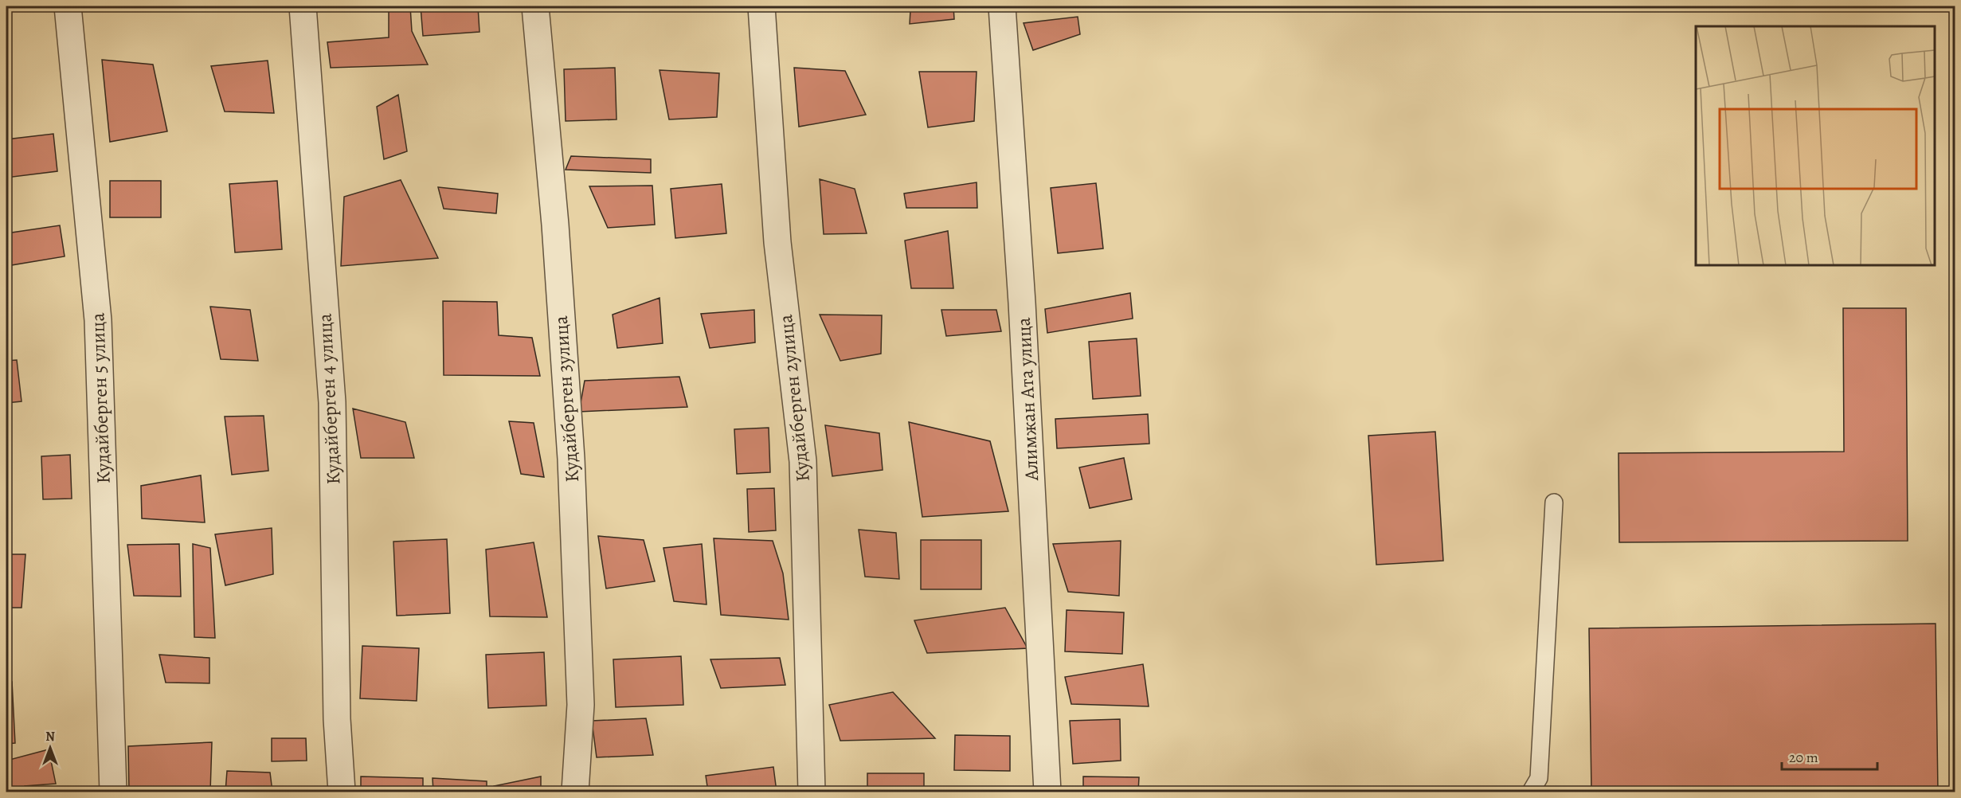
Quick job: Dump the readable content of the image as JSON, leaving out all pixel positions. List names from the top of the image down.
{
  "streets": {
    "street": [
      "Кудайберген 5 улица",
      "Кудайберген 2улица",
      "Кудайберген 4 улица",
      "Кудайберген 3улица",
      "Алимжан Ата улица"
    ]
  },
  "scale_bar": "20 m",
  "north": "top"
}
